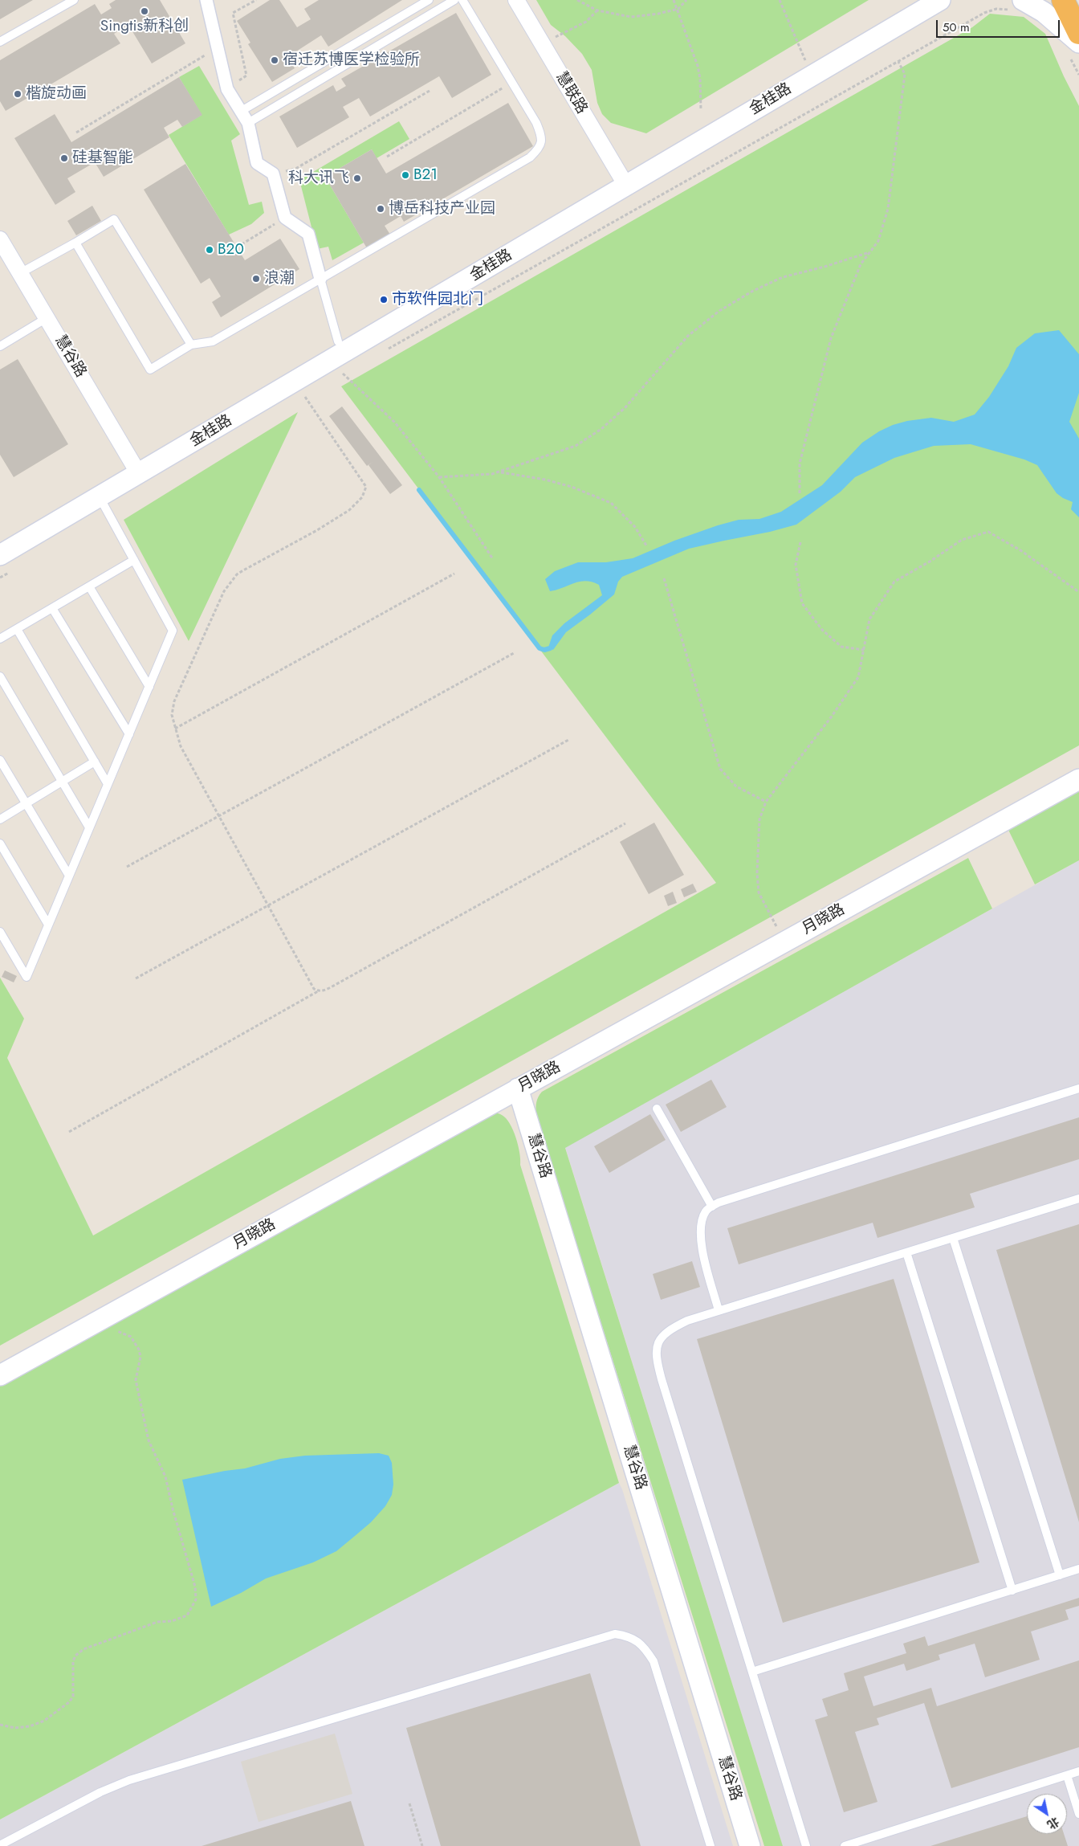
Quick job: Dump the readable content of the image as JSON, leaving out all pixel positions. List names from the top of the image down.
{
  "streets": {
    "street": [
      "慧联路",
      "金桂路",
      "慧谷路",
      "月晓路"
    ]
  },
  "crossings": [
    ["慧联路", "金桂路"],
    ["金桂路", "慧谷路"],
    ["慧谷路", "月晓路"]
  ],
  "places": [
    "Singtis新科创",
    "宿迁苏博医学检验所",
    "楷旋动画",
    "硅基智能",
    "B21",
    "科大讯飞",
    "博岳科技产业园",
    "B20",
    "浪潮",
    "市软件园北门"
  ],
  "scale_bar": "50 m",
  "north": "bottom right"
}
